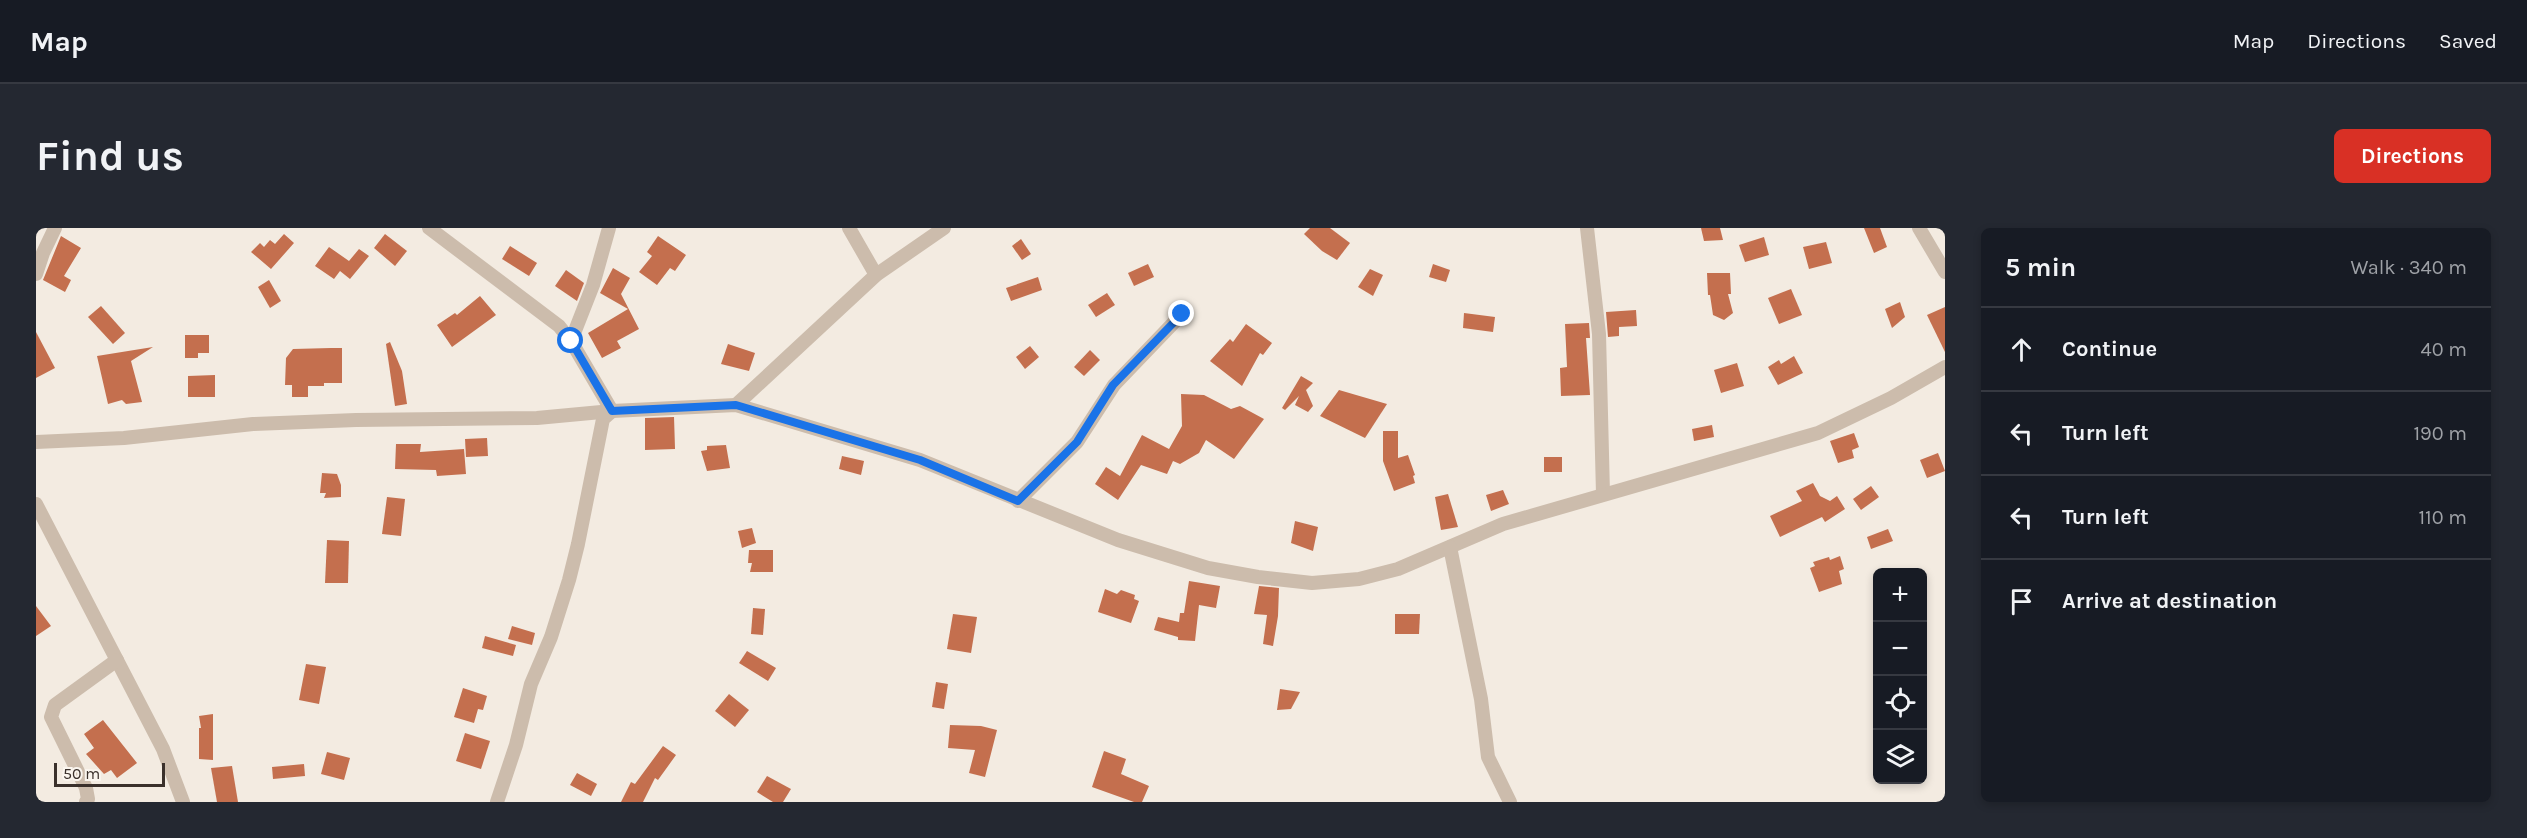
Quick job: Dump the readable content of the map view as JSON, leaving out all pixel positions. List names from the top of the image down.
{
  "scale_bar": "50 m",
  "page": {
    "header": "Map",
    "nav": ["Map", "Directions", "Saved"],
    "buttons": "Directions",
    "title": "Find us",
    "heading": ["5 min", "Walk · 340 m"],
    "list": [
      ["Continue", "40 m"],
      ["Turn left", "190 m"],
      ["Turn left", "110 m"],
      "Arrive at destination"
    ],
    "map_buttons": ["+", "−"],
    "scale": "50 m"
  }
}
